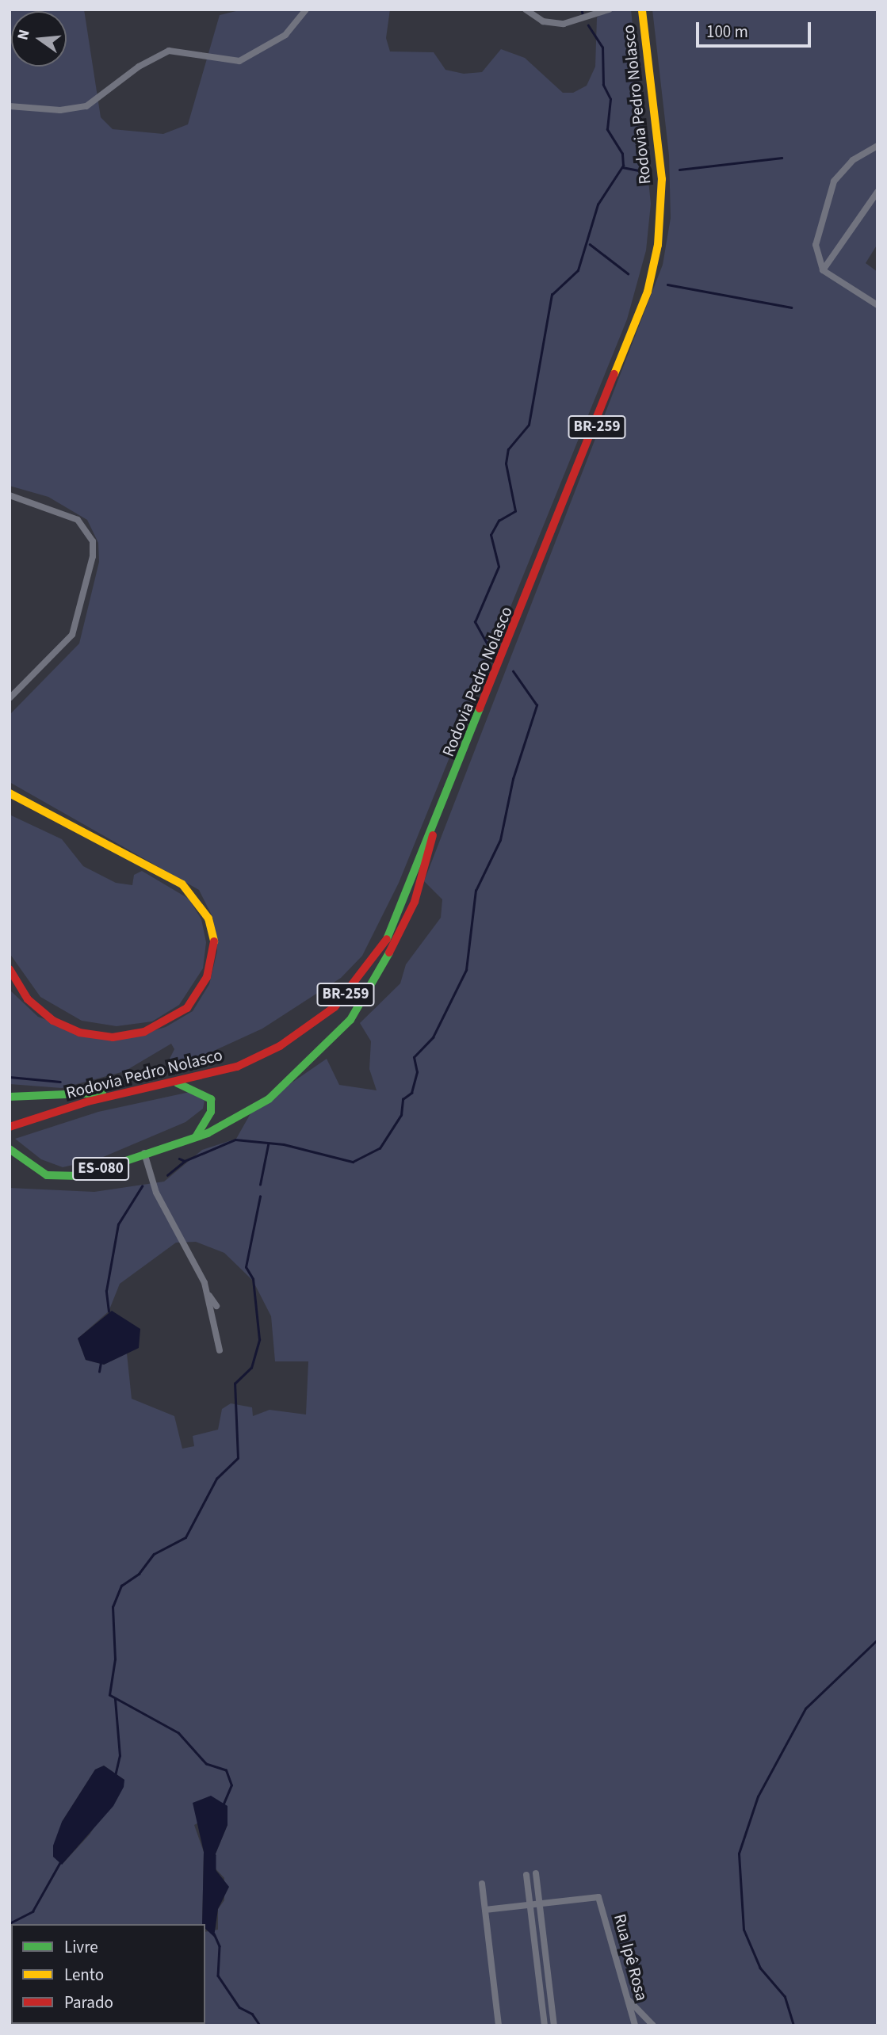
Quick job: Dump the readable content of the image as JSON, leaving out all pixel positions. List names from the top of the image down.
{
  "streets": {
    "main road": ["Rodovia Pedro Nolasco", "BR-259", "ES-080"],
    "street": ["Rua Ipê Rosa"]
  },
  "legend": ["Livre", "Lento", "Parado"],
  "scale_bar": "100 m",
  "north": "left"
}
